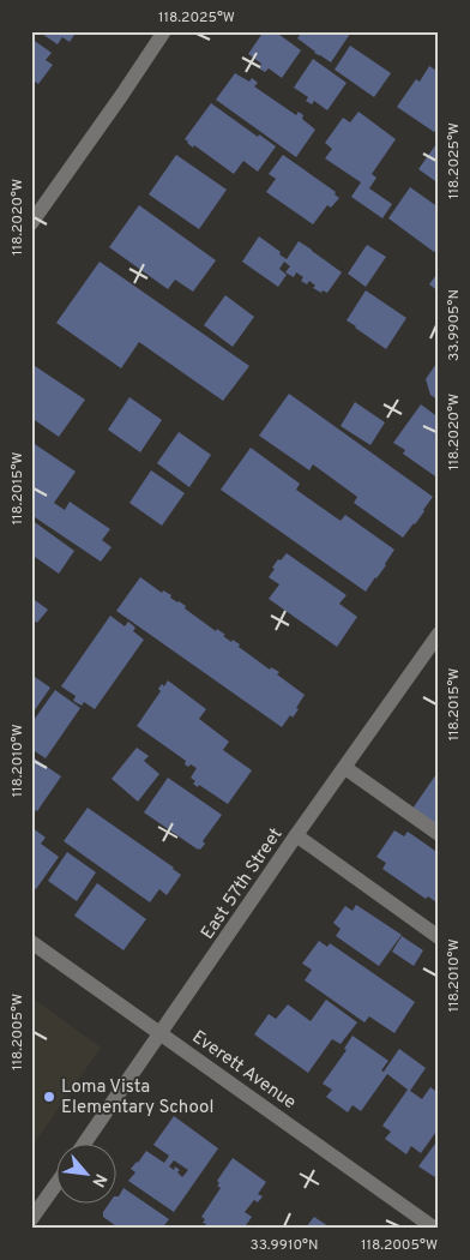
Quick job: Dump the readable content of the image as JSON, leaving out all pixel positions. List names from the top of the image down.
{
  "streets": {
    "street": ["East 57th Street", "Everett Avenue"]
  },
  "crossings": [
    ["East 57th Street", "Everett Avenue"]
  ],
  "places": ["Loma Vista Elementary School"],
  "north": "bottom right",
  "coordinates": [
    "118.2025°W",
    "118.2020°W",
    "33.9905°N",
    "118.2015°W",
    "118.2010°W",
    "118.2005°W",
    "33.9910°N"
  ]
}
